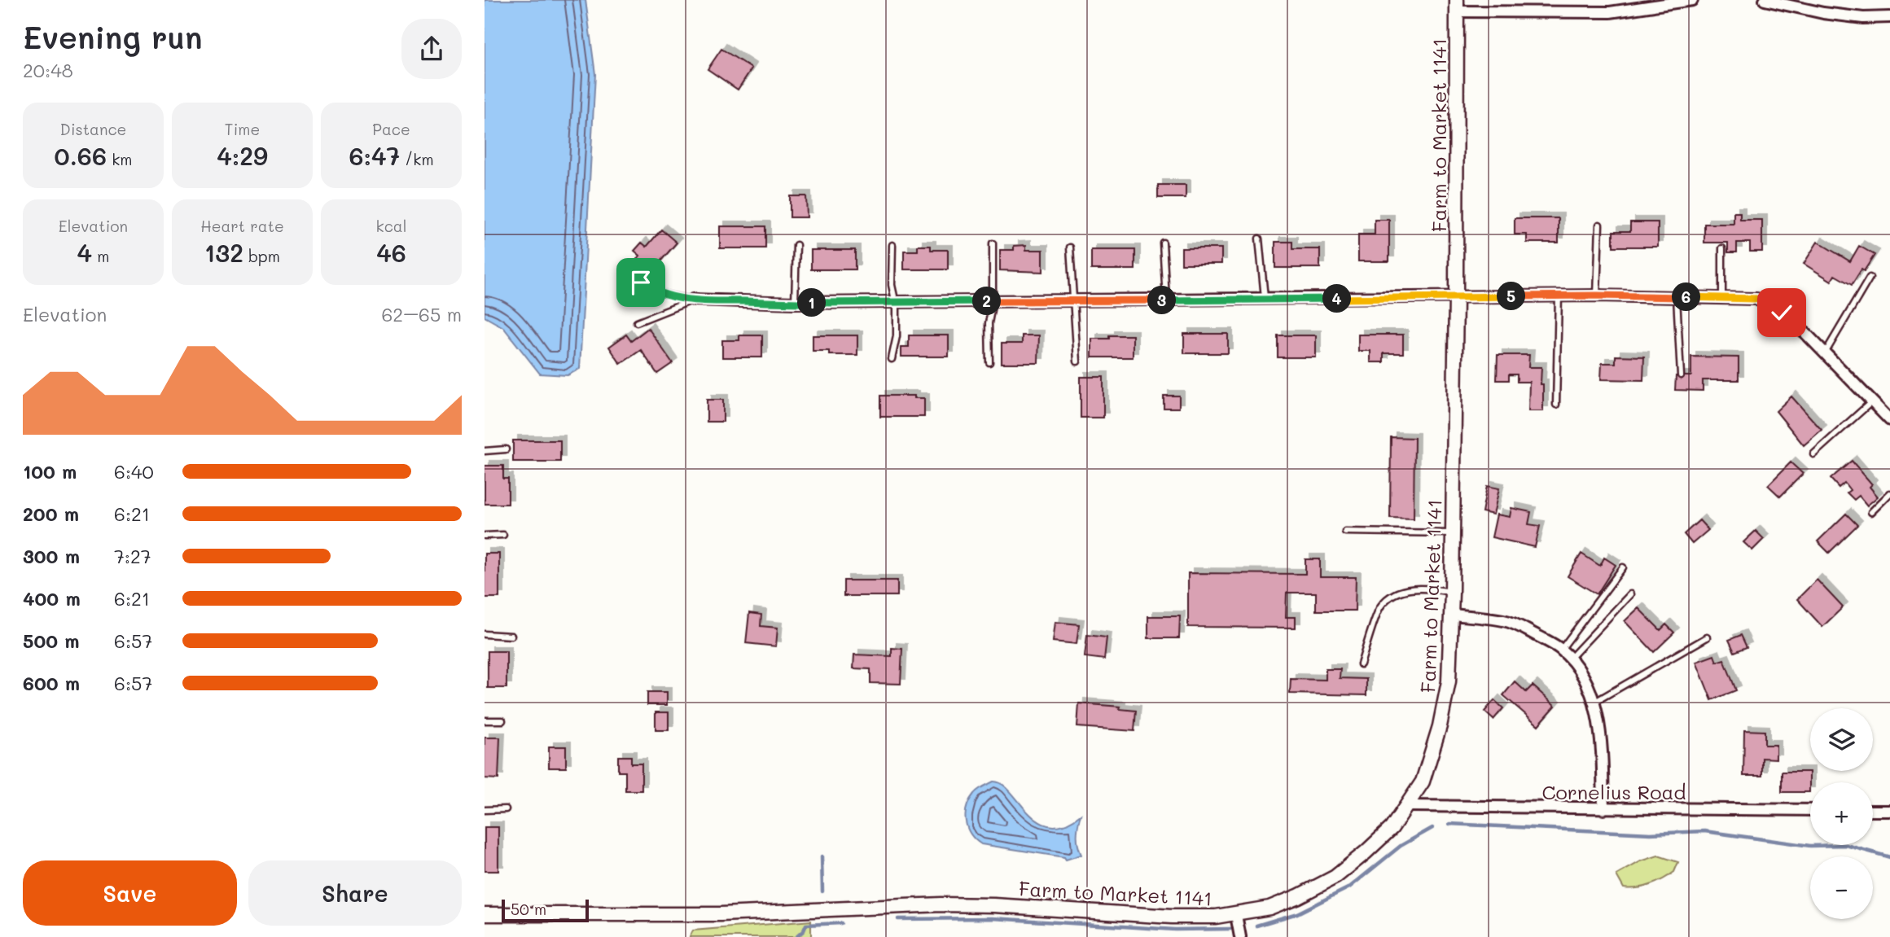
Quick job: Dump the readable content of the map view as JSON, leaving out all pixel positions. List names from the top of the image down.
{
  "streets": {
    "street": ["Farm to Market 1141", "Cornelius Road"]
  },
  "crossings": [
    ["Farm to Market 1141", "Cornelius Road"]
  ],
  "scale_bar": "50 m",
  "page": {
    "heading": ["Evening run", "20:48"],
    "stats": [
      ["Distance", "0.66 km"],
      ["Time", "4:29"],
      ["Pace", "6:47 /km"],
      ["Elevation", "4 m"],
      ["Heart rate", "132 bpm"],
      ["kcal", "46"]
    ],
    "pins": [
      "5",
      "6",
      "4",
      "3",
      "2",
      "1"
    ],
    "chart": ["Elevation", "62–65 m"],
    "list": [
      {
        "name": "100 m",
        "note": "6:40"
      },
      {
        "name": "200 m",
        "note": "6:21"
      },
      {
        "name": "300 m",
        "note": "7:27"
      },
      {
        "name": "400 m",
        "note": "6:21"
      },
      {
        "name": "500 m",
        "note": "6:57"
      },
      {
        "name": "600 m",
        "note": "6:57"
      }
    ],
    "map_buttons": ["+", "−"],
    "buttons": ["Save", "Share"],
    "scale": "50 m"
  }
}
